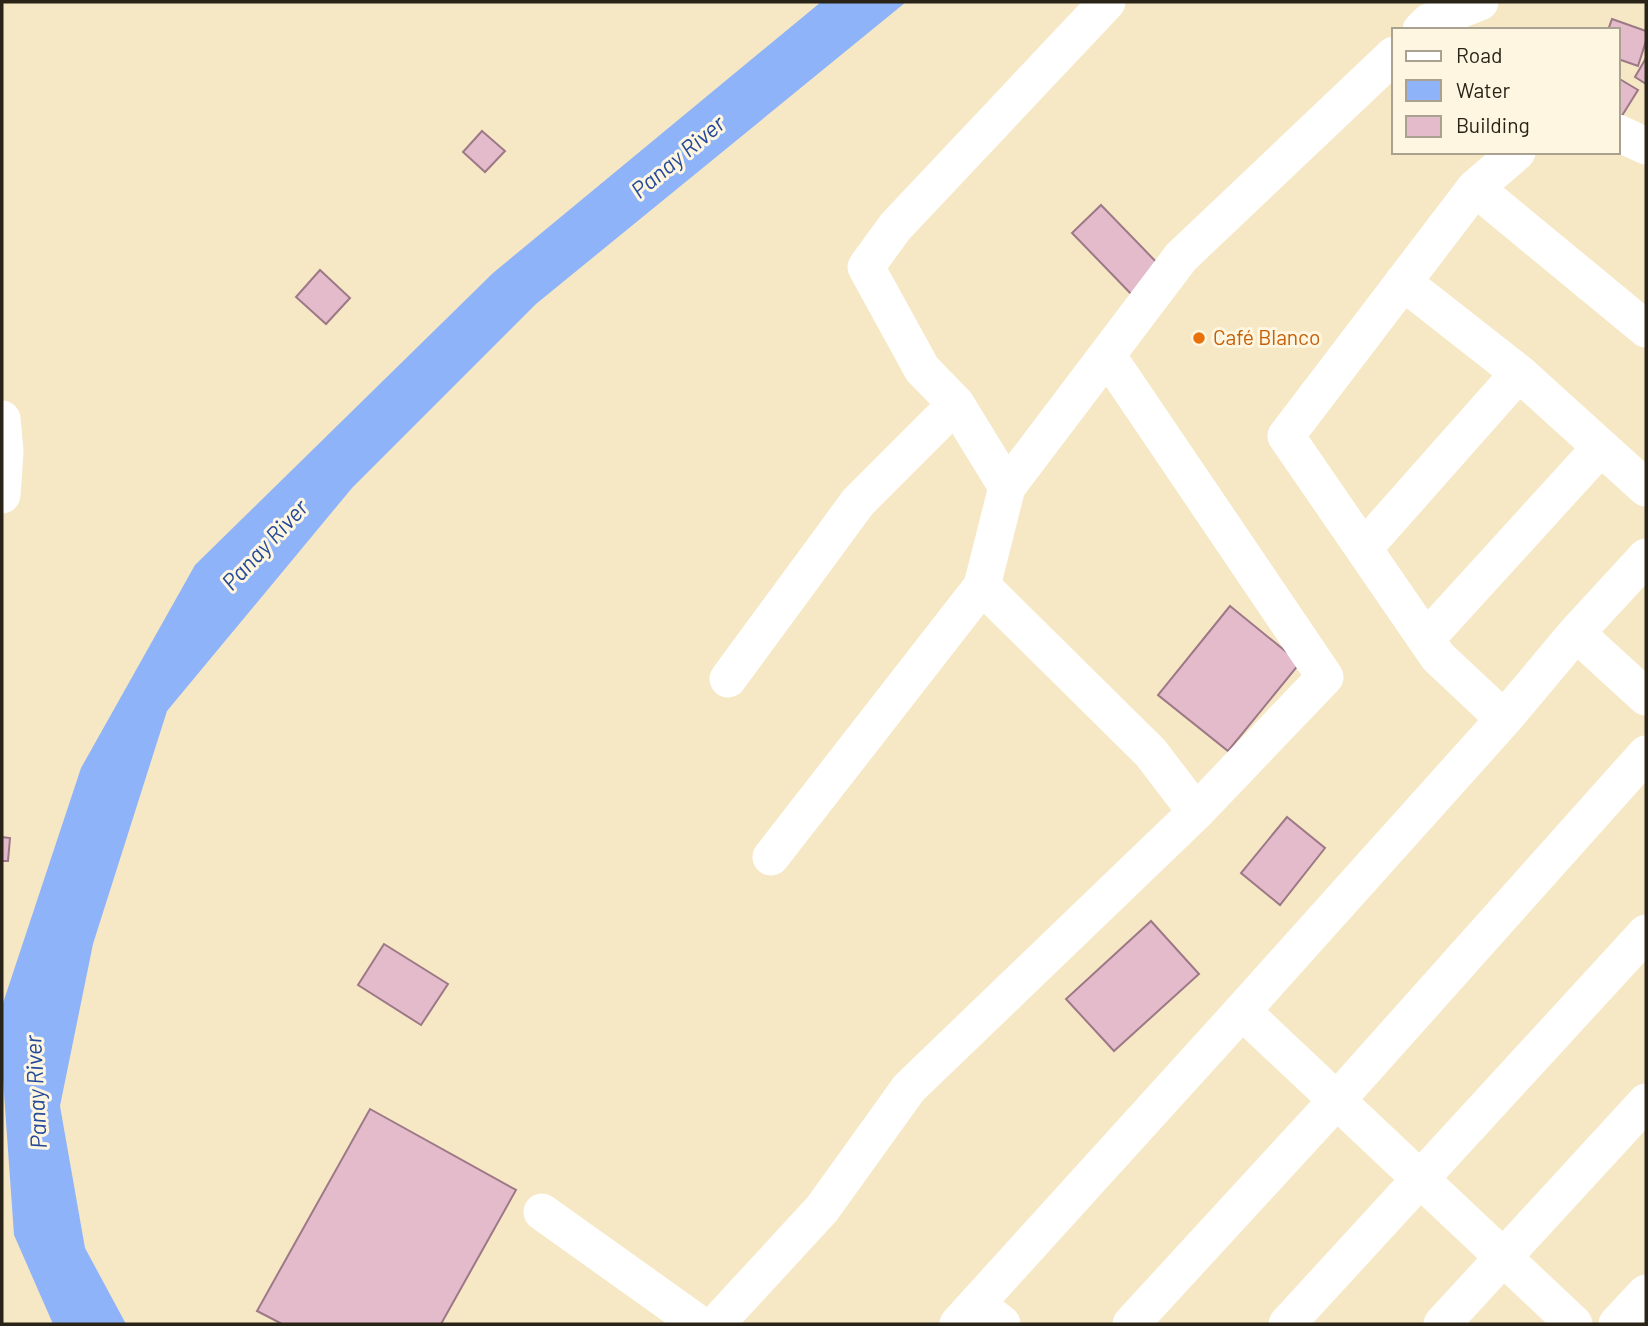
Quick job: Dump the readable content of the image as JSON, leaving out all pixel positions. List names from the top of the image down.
{
  "water": ["Panay River"],
  "places": ["Café Blanco"],
  "legend": ["Road", "Water", "Building"]
}
